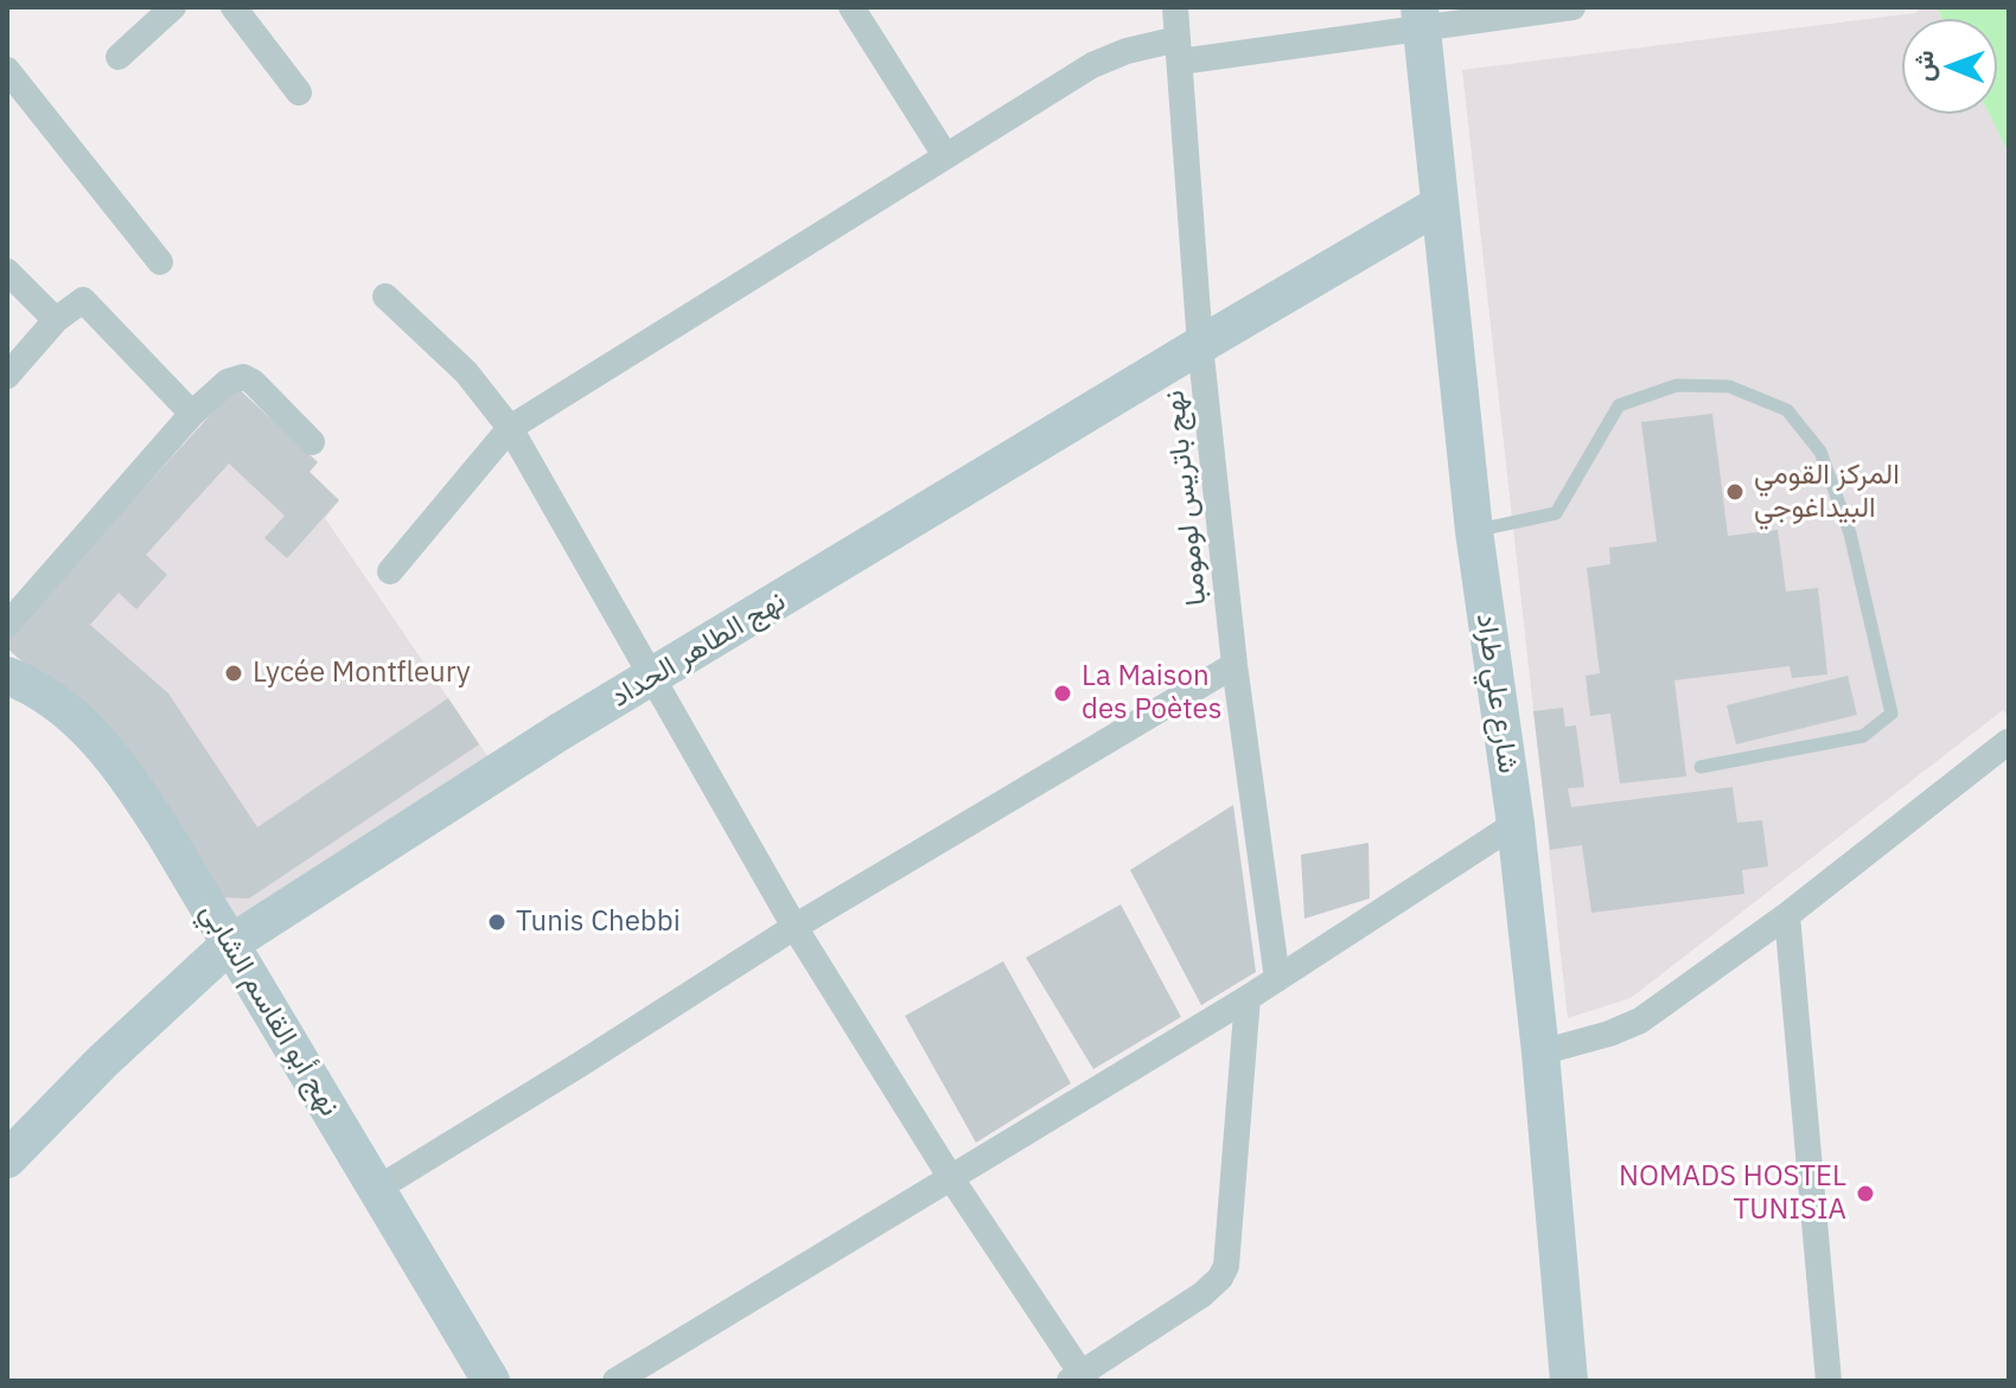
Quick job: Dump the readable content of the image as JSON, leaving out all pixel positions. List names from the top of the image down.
{
  "streets": {
    "street": [
      "نهج باتريس لومومبا",
      "نهج الطاهر الحداد",
      "شارع علي طراد",
      "نهج أبو القاسم الشابي"
    ]
  },
  "crossings": [
    ["نهج باتريس لومومبا", "نهج الطاهر الحداد"],
    ["نهج الطاهر الحداد", "شارع علي طراد"],
    ["نهج الطاهر الحداد", "نهج أبو القاسم الشابي"]
  ],
  "places": [
    "المركز القومي البيداغوجي",
    "Lycée Montfleury",
    "La Maison des Poètes",
    "Tunis Chebbi",
    "NOMADS HOSTEL TUNISIA"
  ],
  "north": "left"
}
